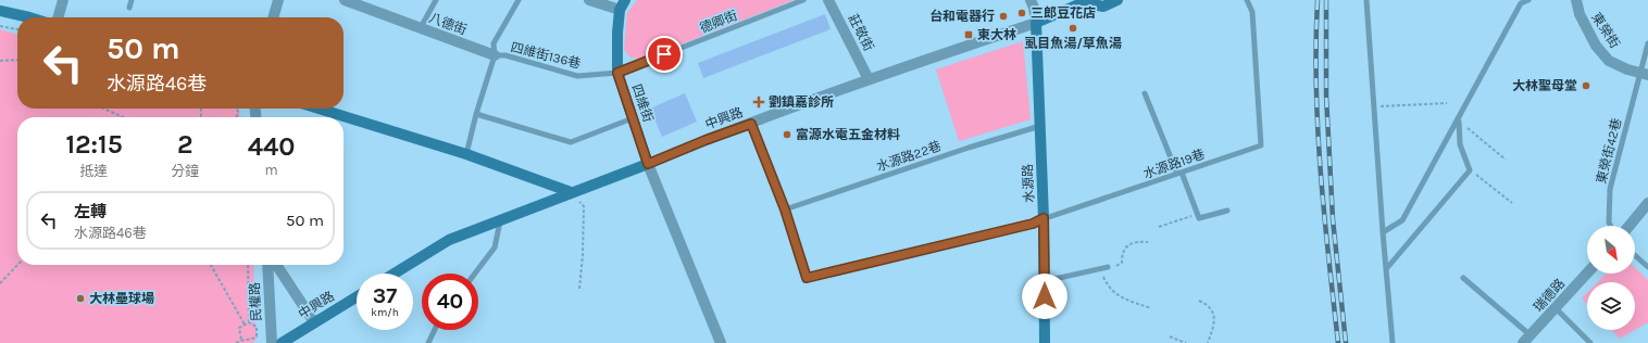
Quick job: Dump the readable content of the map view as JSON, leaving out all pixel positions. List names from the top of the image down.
{
  "streets": {
    "street": [
      "八德街",
      "東榮街",
      "莊敬街",
      "四維街",
      "中興路",
      "水源路",
      "瑞德路",
      "民權路"
    ],
    "lane": [
      "德卿街",
      "四維街136巷",
      "東榮街42巷",
      "水源路22巷",
      "水源路19巷"
    ]
  },
  "crossings": [
    ["德卿街", "四維街136巷"],
    ["德卿街", "四維街"],
    ["八德街", "四維街136巷"],
    ["東榮街", "東榮街42巷"],
    ["莊敬街", "中興路"],
    ["四維街136巷", "四維街"],
    ["四維街", "中興路"],
    ["中興路", "水源路"],
    ["水源路22巷", "水源路19巷"],
    ["水源路22巷", "水源路"],
    ["水源路19巷", "水源路"]
  ],
  "places": {
    "other": [
      "三郎豆花店",
      "台和電器行",
      "虱目魚湯/草魚湯",
      "大林聖母堂",
      "富源水電五金材料",
      "大林壘球場"
    ],
    "transit": ["東大林"],
    "health": ["劉鎮嘉診所"]
  },
  "north": "bottom right",
  "page": {
    "turn": ["50 m", "水源路46巷"],
    "eta": [
      "12:15",
      "抵達",
      "2",
      "分鐘",
      "440",
      "m"
    ],
    "list": [
      {
        "name": "左轉",
        "note": "水源路46巷",
        "value": "50 m"
      }
    ],
    "speed": "37 km/h",
    "limit": "40"
  }
}
